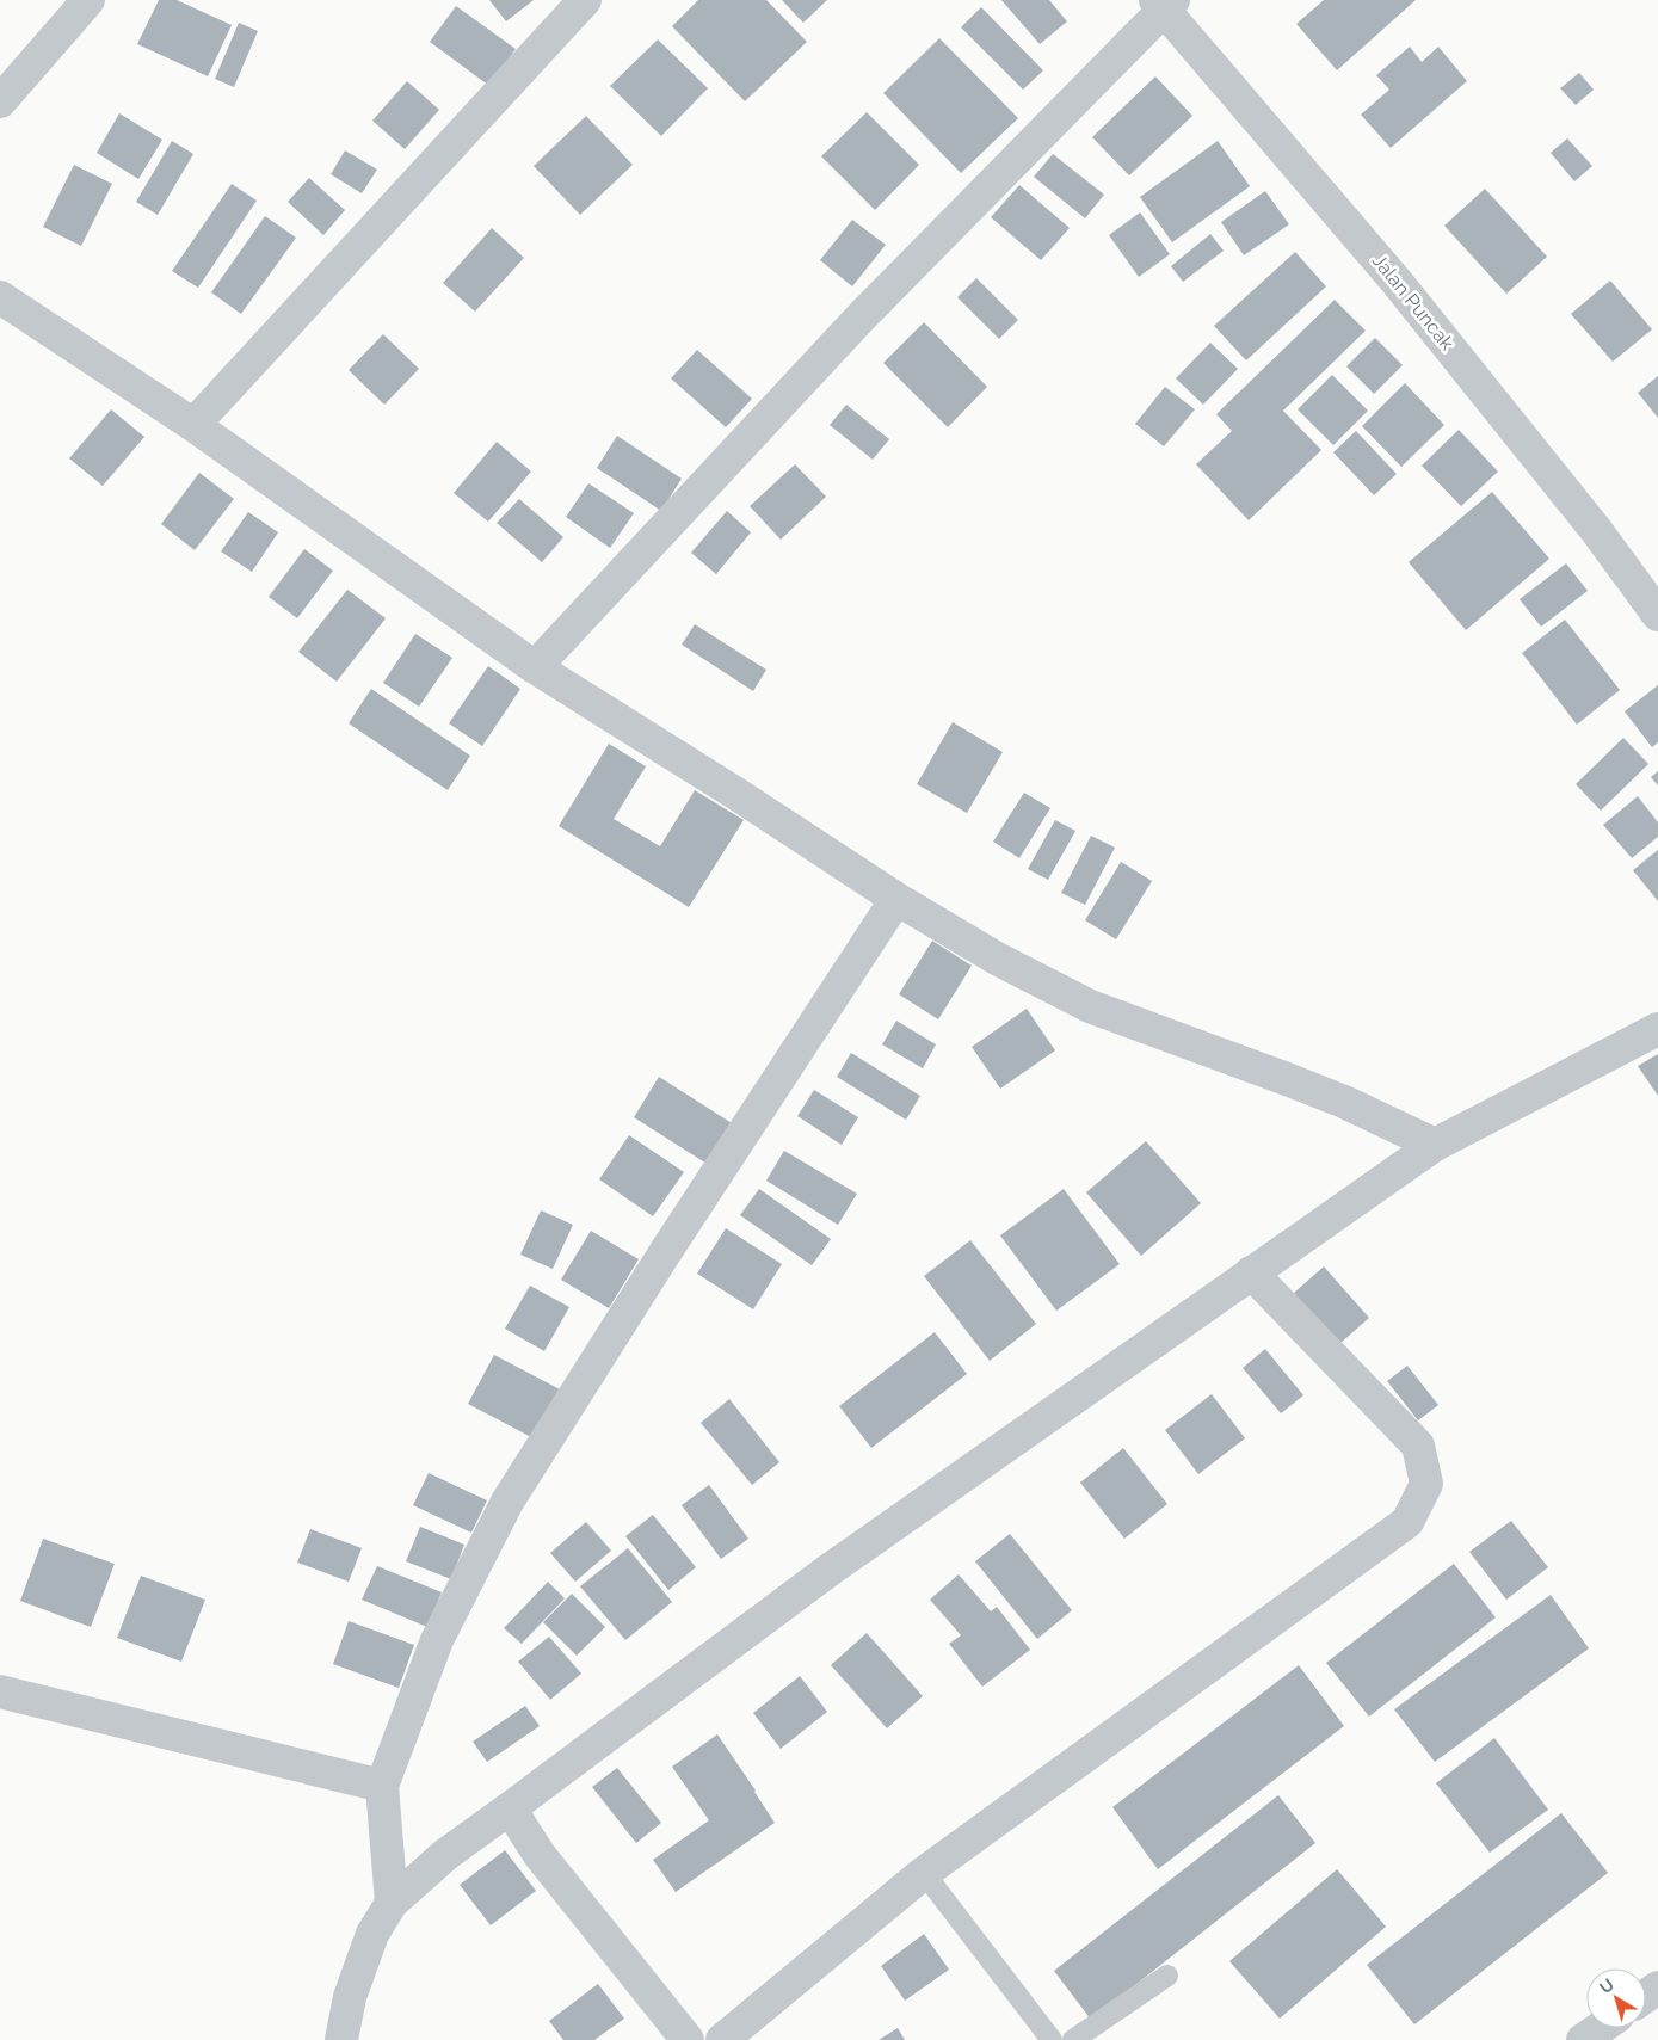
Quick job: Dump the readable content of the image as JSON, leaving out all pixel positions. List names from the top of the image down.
{
  "streets": {
    "street": ["Jalan Puncak"]
  },
  "north": "top left"
}
